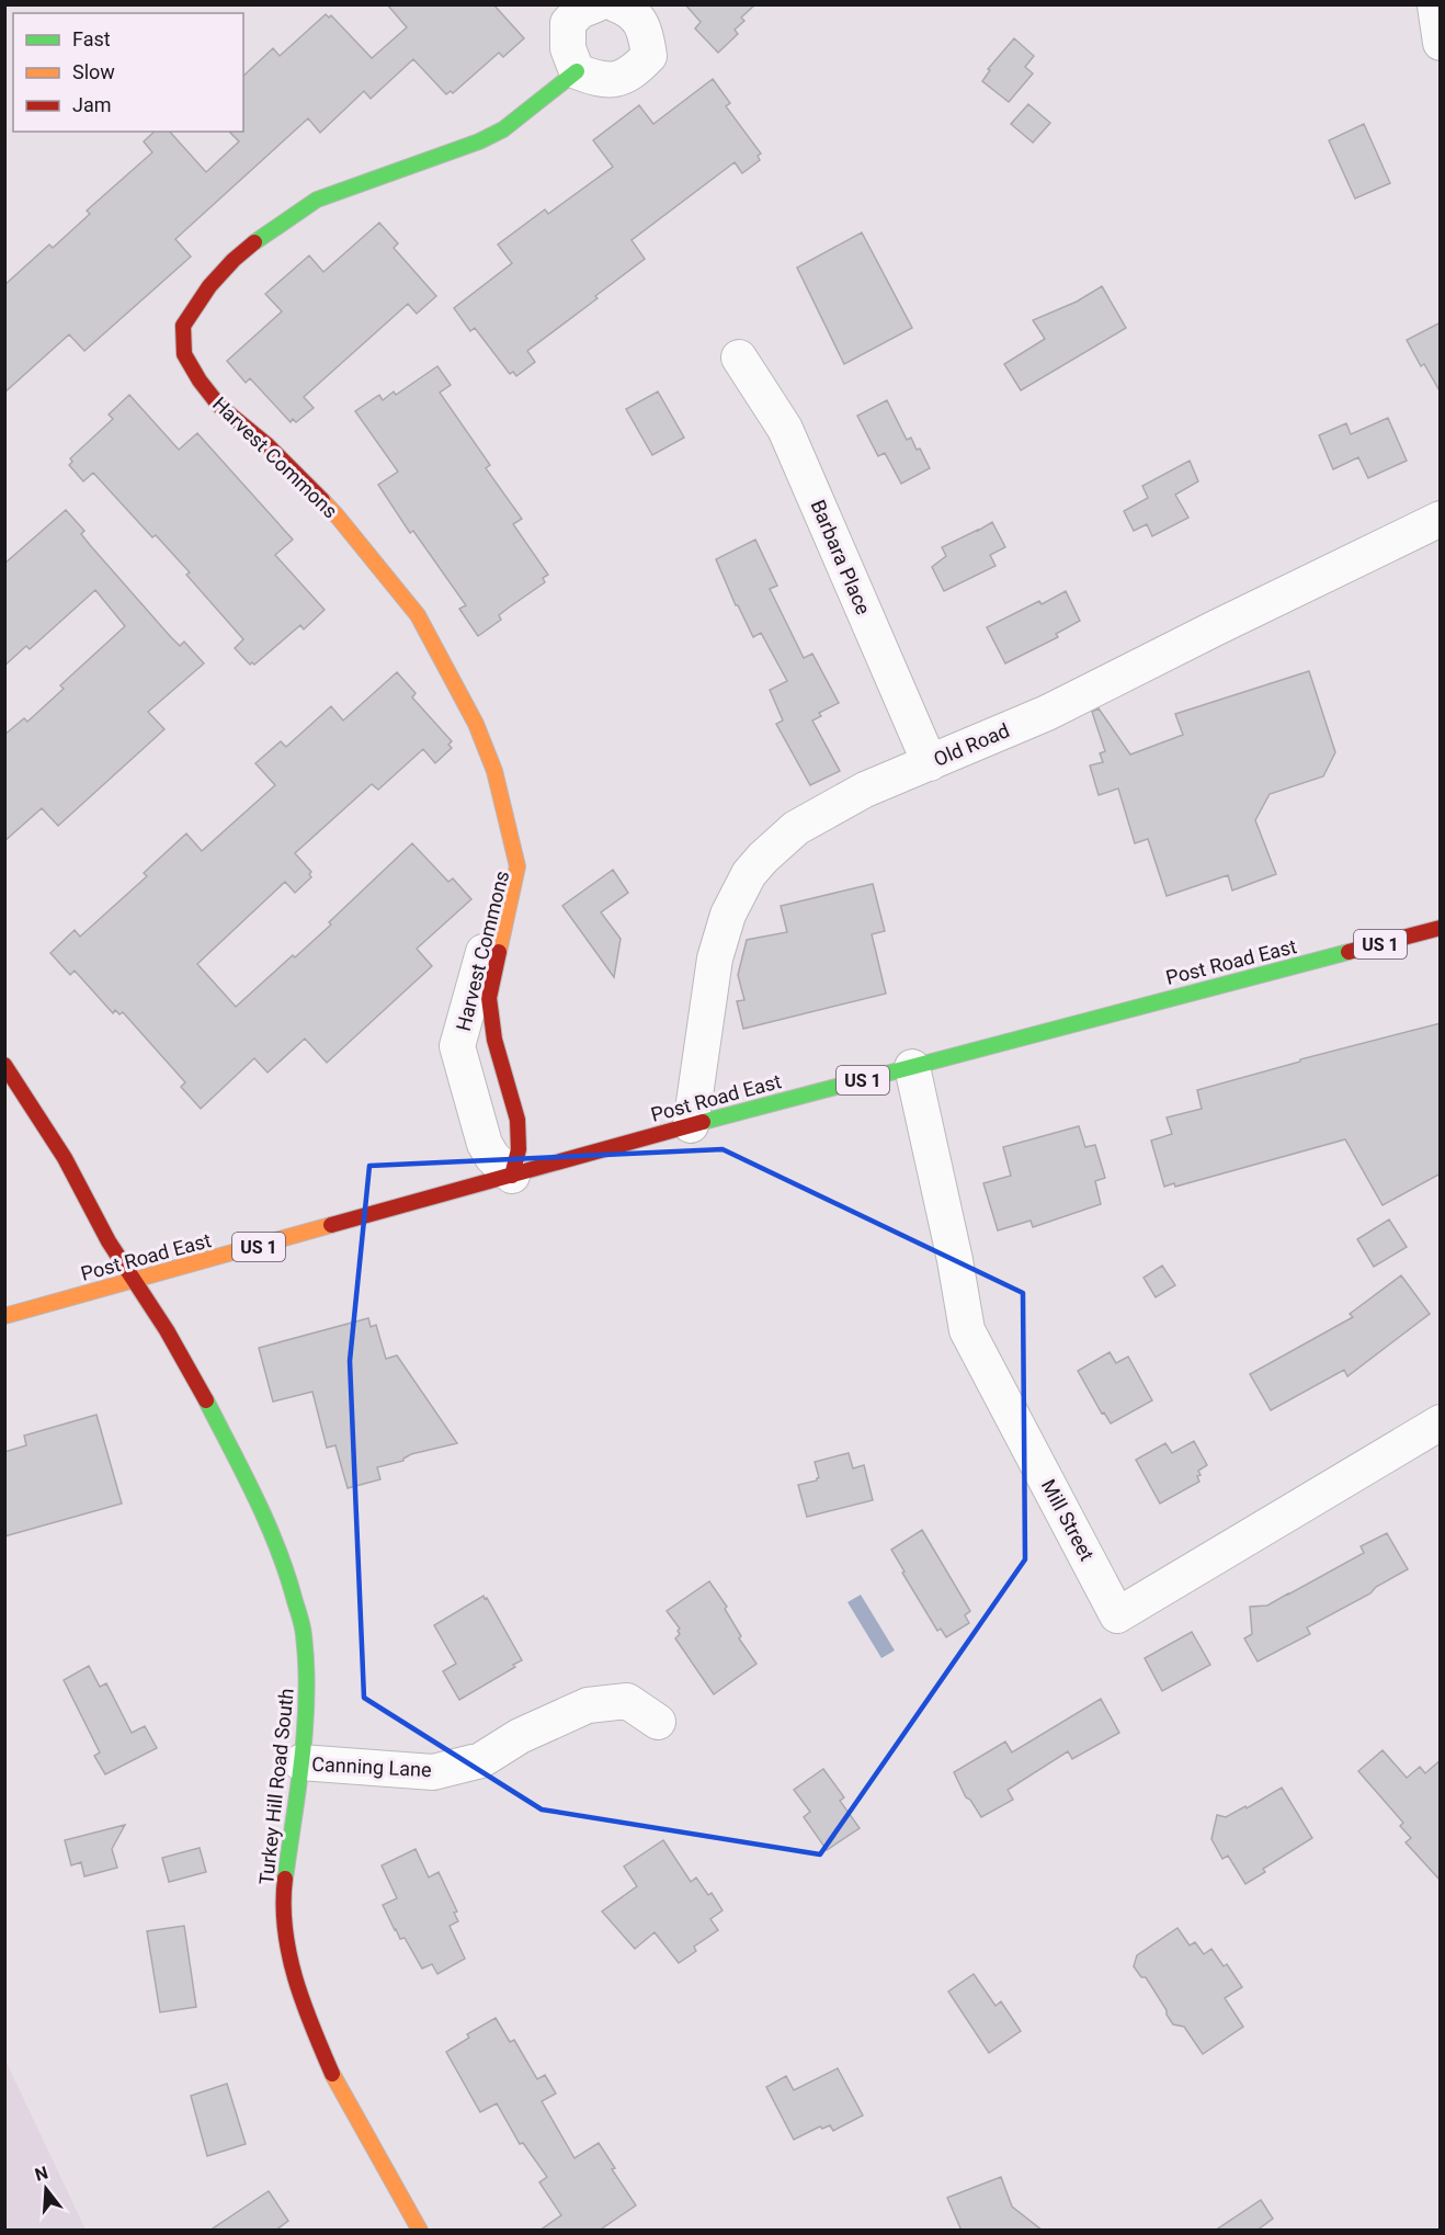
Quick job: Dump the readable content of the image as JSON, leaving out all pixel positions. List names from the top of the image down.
{
  "streets": {
    "street": [
      "Harvest Commons",
      "Barbara Place",
      "Old Road",
      "US 1",
      "Post Road East",
      "Mill Street",
      "Canning Lane",
      "Turkey Hill Road South"
    ]
  },
  "crossings": [
    ["Harvest Commons", "Post Road East"],
    ["Barbara Place", "Old Road"],
    ["Old Road", "Post Road East"],
    ["Post Road East", "Mill Street"],
    ["Post Road East", "Turkey Hill Road South"],
    ["Canning Lane", "Turkey Hill Road South"]
  ],
  "legend": ["Fast", "Slow", "Jam"],
  "north": "top"
}
